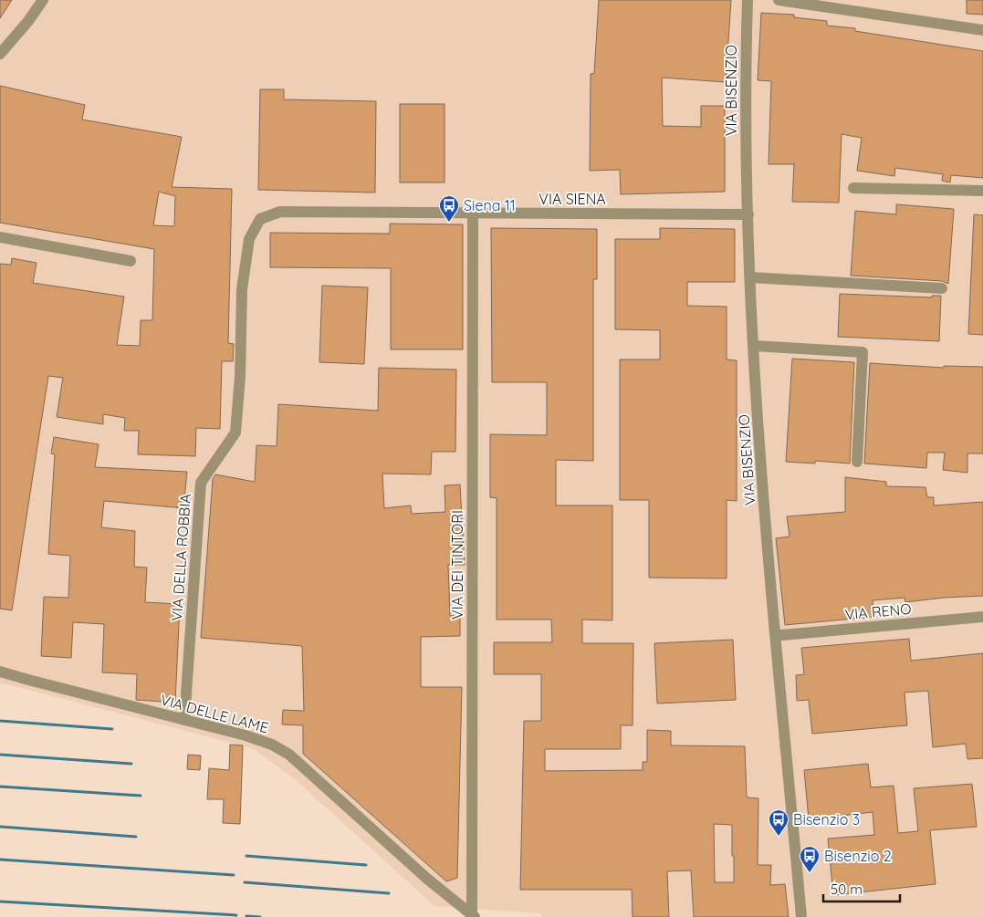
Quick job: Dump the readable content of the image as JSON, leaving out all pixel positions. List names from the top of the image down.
{
  "streets": {
    "street": [
      "VIA BISENZIO",
      "VIA SIENA",
      "VIA DELLA ROBBIA",
      "VIA DEI TINTORI",
      "VIA RENO",
      "VIA DELLE LAME"
    ]
  },
  "crossings": [
    ["VIA BISENZIO", "VIA SIENA"],
    ["VIA BISENZIO", "VIA RENO"],
    ["VIA SIENA", "VIA DELLA ROBBIA"],
    ["VIA SIENA", "VIA DEI TINTORI"],
    ["VIA DELLA ROBBIA", "VIA DELLE LAME"],
    ["VIA DEI TINTORI", "VIA DELLE LAME"]
  ],
  "places": {
    "bus stop": ["Siena 11", "Bisenzio 3", "Bisenzio 2"]
  },
  "scale_bar": "50 m"
}
